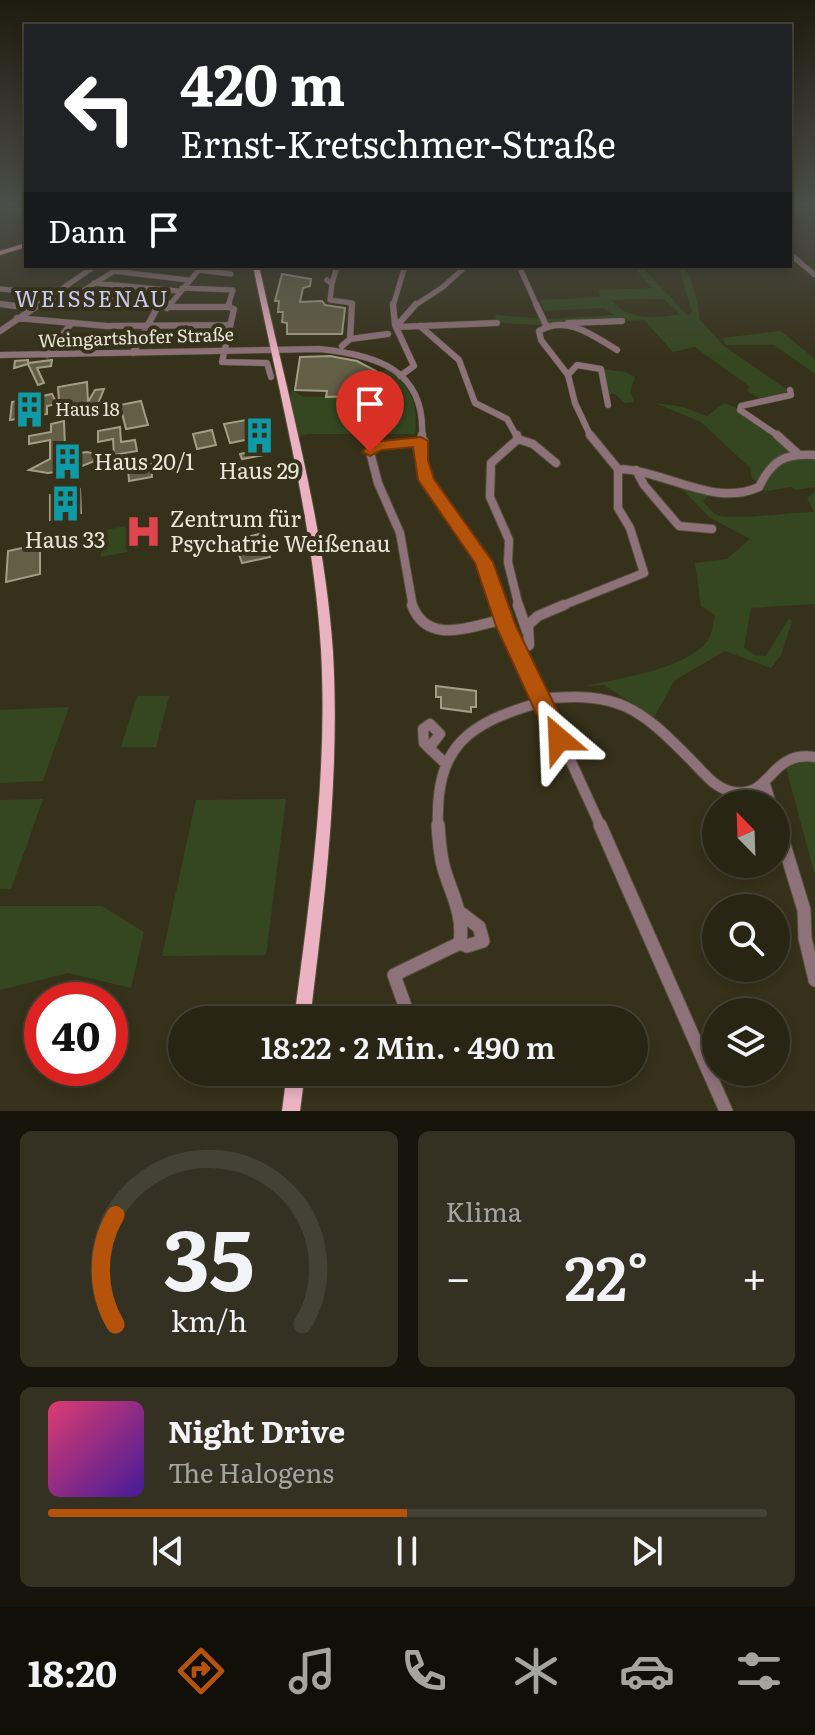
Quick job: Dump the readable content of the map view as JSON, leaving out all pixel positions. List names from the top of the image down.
{
  "streets": {
    "street": ["Weingartshofer Straße"]
  },
  "districts": ["WEISSENAU"],
  "places": {
    "building": [
      "Haus 18",
      "Haus 29",
      "Haus 20/1",
      "Haus 33"
    ],
    "hospital": ["Zentrum für Psychatrie Weißenau"]
  },
  "north": "top left",
  "page": {
    "turn": ["420 m", "Ernst-Kretschmer-Straße"],
    "then": "Dann",
    "limit": "40",
    "trip": "18:22 · 2 Min. · 490 m",
    "tile": "Klima",
    "heat": ["−", "22°", "+"],
    "song": ["Night Drive", "The Halogens"],
    "tabs": "18:20",
    "gauge": ["35", "km/h"]
  }
}
